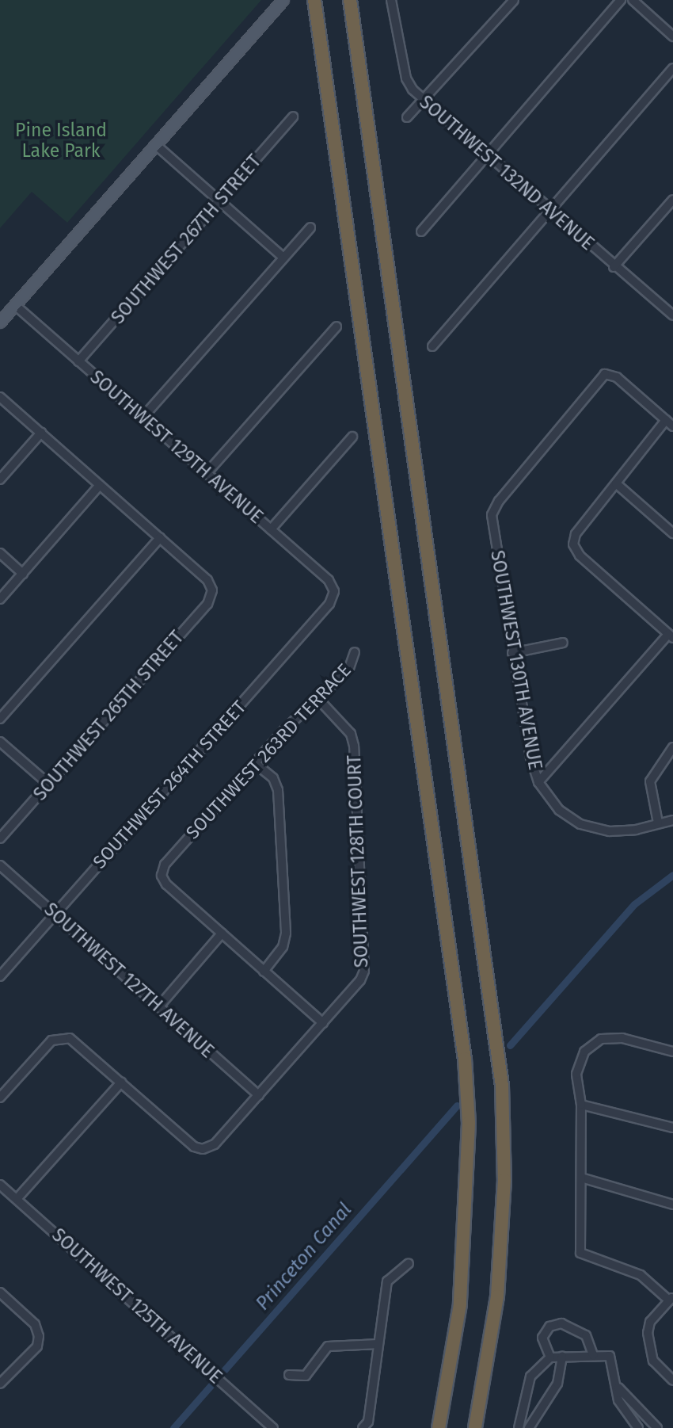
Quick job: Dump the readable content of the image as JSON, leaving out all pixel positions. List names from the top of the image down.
{
  "streets": {
    "street": [
      "SOUTHWEST 132ND AVENUE",
      "SOUTHWEST 267TH STREET",
      "SOUTHWEST 129TH AVENUE",
      "SOUTHWEST 130TH AVENUE",
      "SOUTHWEST 265TH STREET",
      "SOUTHWEST 263RD TERRACE",
      "SOUTHWEST 264TH STREET",
      "SOUTHWEST 128TH COURT",
      "SOUTHWEST 127TH AVENUE",
      "SOUTHWEST 125TH AVENUE"
    ]
  },
  "crossings": [
    ["SOUTHWEST 267TH STREET", "SOUTHWEST 129TH AVENUE"],
    ["SOUTHWEST 129TH AVENUE", "SOUTHWEST 264TH STREET"],
    ["SOUTHWEST 263RD TERRACE", "SOUTHWEST 128TH COURT"],
    ["SOUTHWEST 264TH STREET", "SOUTHWEST 127TH AVENUE"],
    ["SOUTHWEST 128TH COURT", "SOUTHWEST 127TH AVENUE"]
  ],
  "water": ["Princeton Canal"],
  "parks": ["Pine Island Lake Park"]
}
